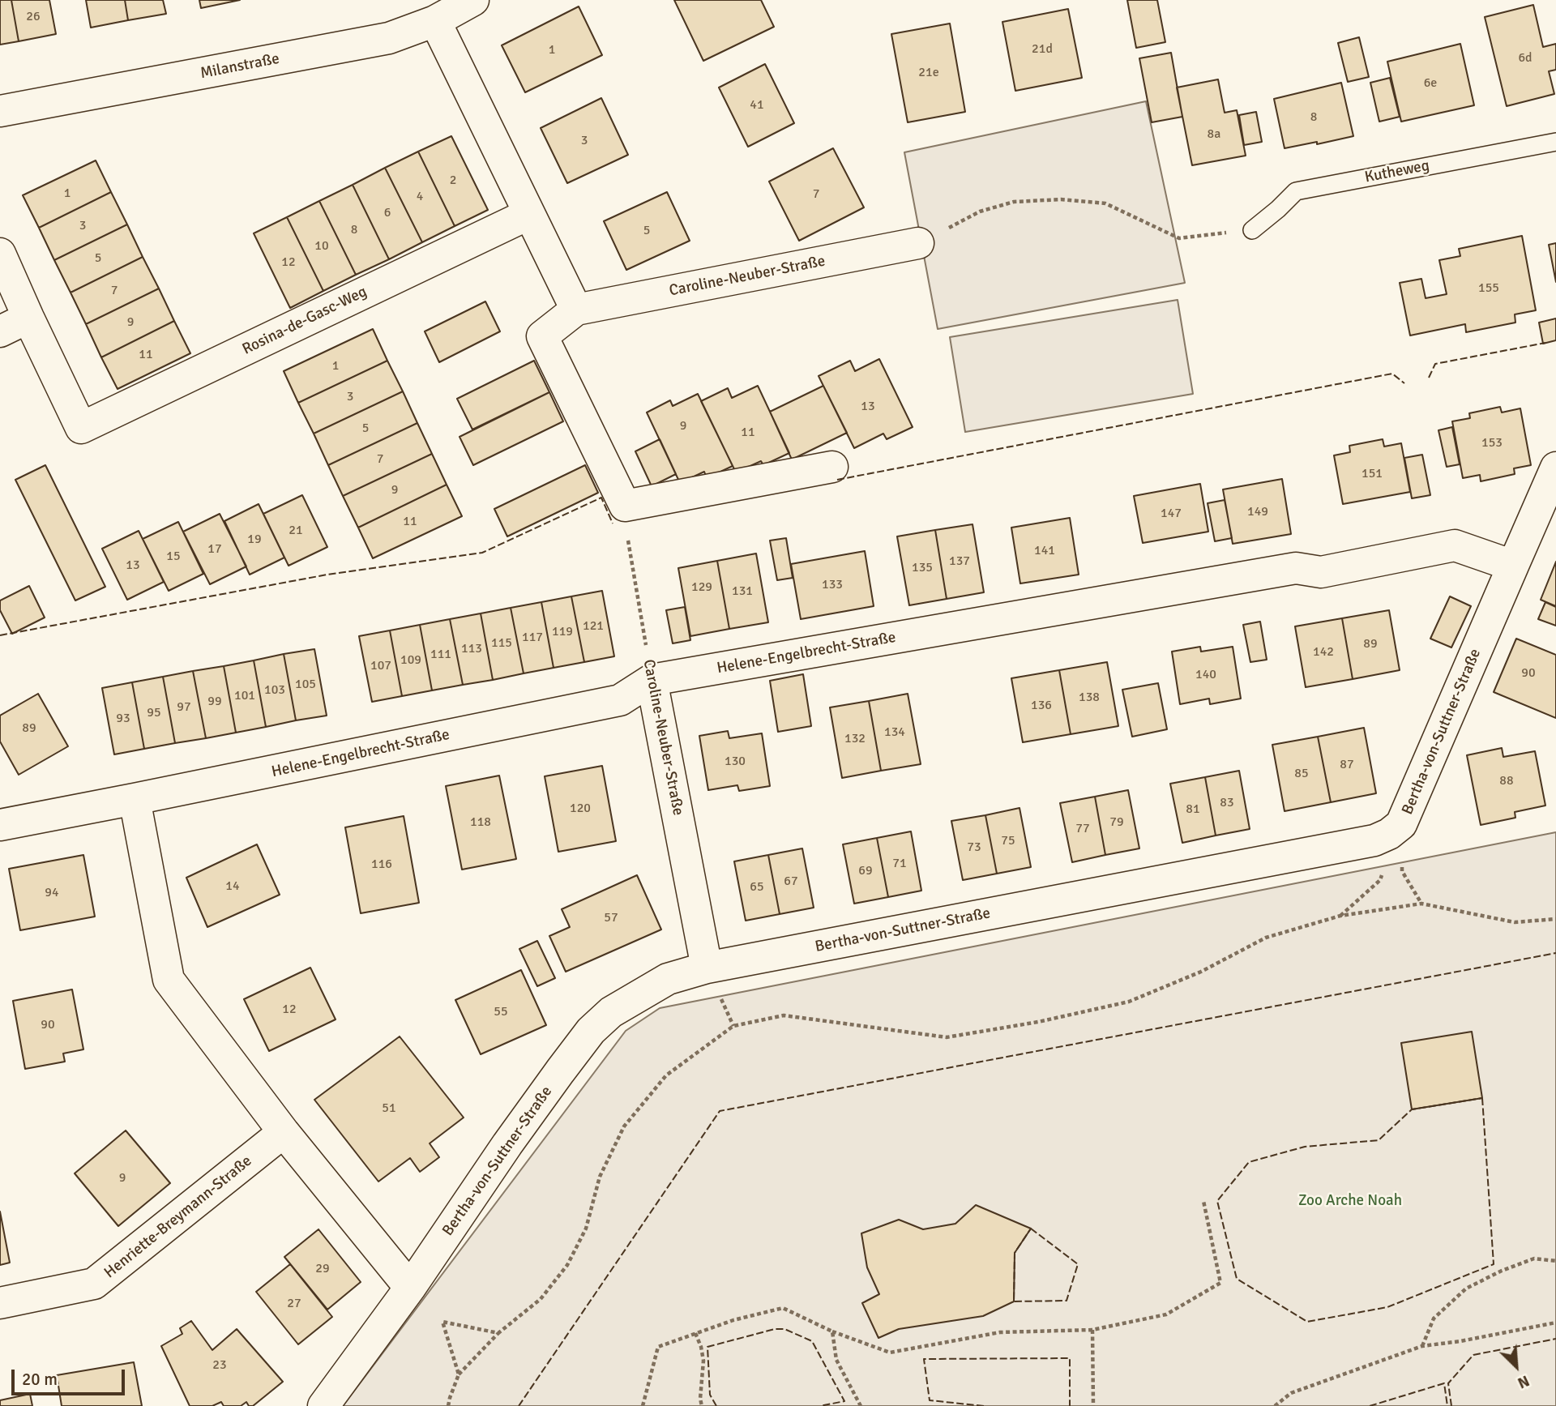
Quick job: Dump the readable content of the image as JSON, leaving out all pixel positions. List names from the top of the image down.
{
  "streets": {
    "street": [
      "Milanstraße",
      "Caroline-Neuber-Straße",
      "Rosina-de-Gasc-Weg",
      "Helene-Engelbrecht-Straße",
      "Bertha-von-Suttner-Straße",
      "Henriette-Breymann-Straße"
    ],
    "lane": ["Kutheweg"]
  },
  "crossings": [
    ["Caroline-Neuber-Straße", "Helene-Engelbrecht-Straße"],
    ["Caroline-Neuber-Straße", "Bertha-von-Suttner-Straße"],
    ["Helene-Engelbrecht-Straße", "Bertha-von-Suttner-Straße"]
  ],
  "parks": ["Zoo Arche Noah"],
  "house_numbers": [
    "26",
    "21d",
    "1",
    "6d",
    "21e",
    "6e",
    "41",
    "8",
    "8a",
    "3",
    "2",
    "1",
    "7",
    "4",
    "6",
    "3",
    "8",
    "5",
    "10",
    "5",
    "12",
    "155",
    "7",
    "9",
    "11",
    "1",
    "3",
    "13",
    "9",
    "5",
    "11",
    "153",
    "7",
    "151",
    "9",
    "149",
    "147",
    "11",
    "21",
    "19",
    "17",
    "141",
    "15",
    "137",
    "13",
    "135",
    "133",
    "129",
    "131",
    "121",
    "119",
    "117",
    "115",
    "89",
    "113",
    "142",
    "111",
    "109",
    "107",
    "90",
    "140",
    "105",
    "103",
    "101",
    "138",
    "99",
    "136",
    "97",
    "95",
    "93",
    "89",
    "134",
    "132",
    "130",
    "87",
    "85",
    "88",
    "83",
    "120",
    "81",
    "118",
    "79",
    "77",
    "75",
    "73",
    "71",
    "116",
    "69",
    "67",
    "14",
    "65",
    "94",
    "57",
    "12",
    "55",
    "90",
    "51",
    "9",
    "29",
    "27",
    "23"
  ],
  "scale_bar": "20 m",
  "north": "bottom right"
}
